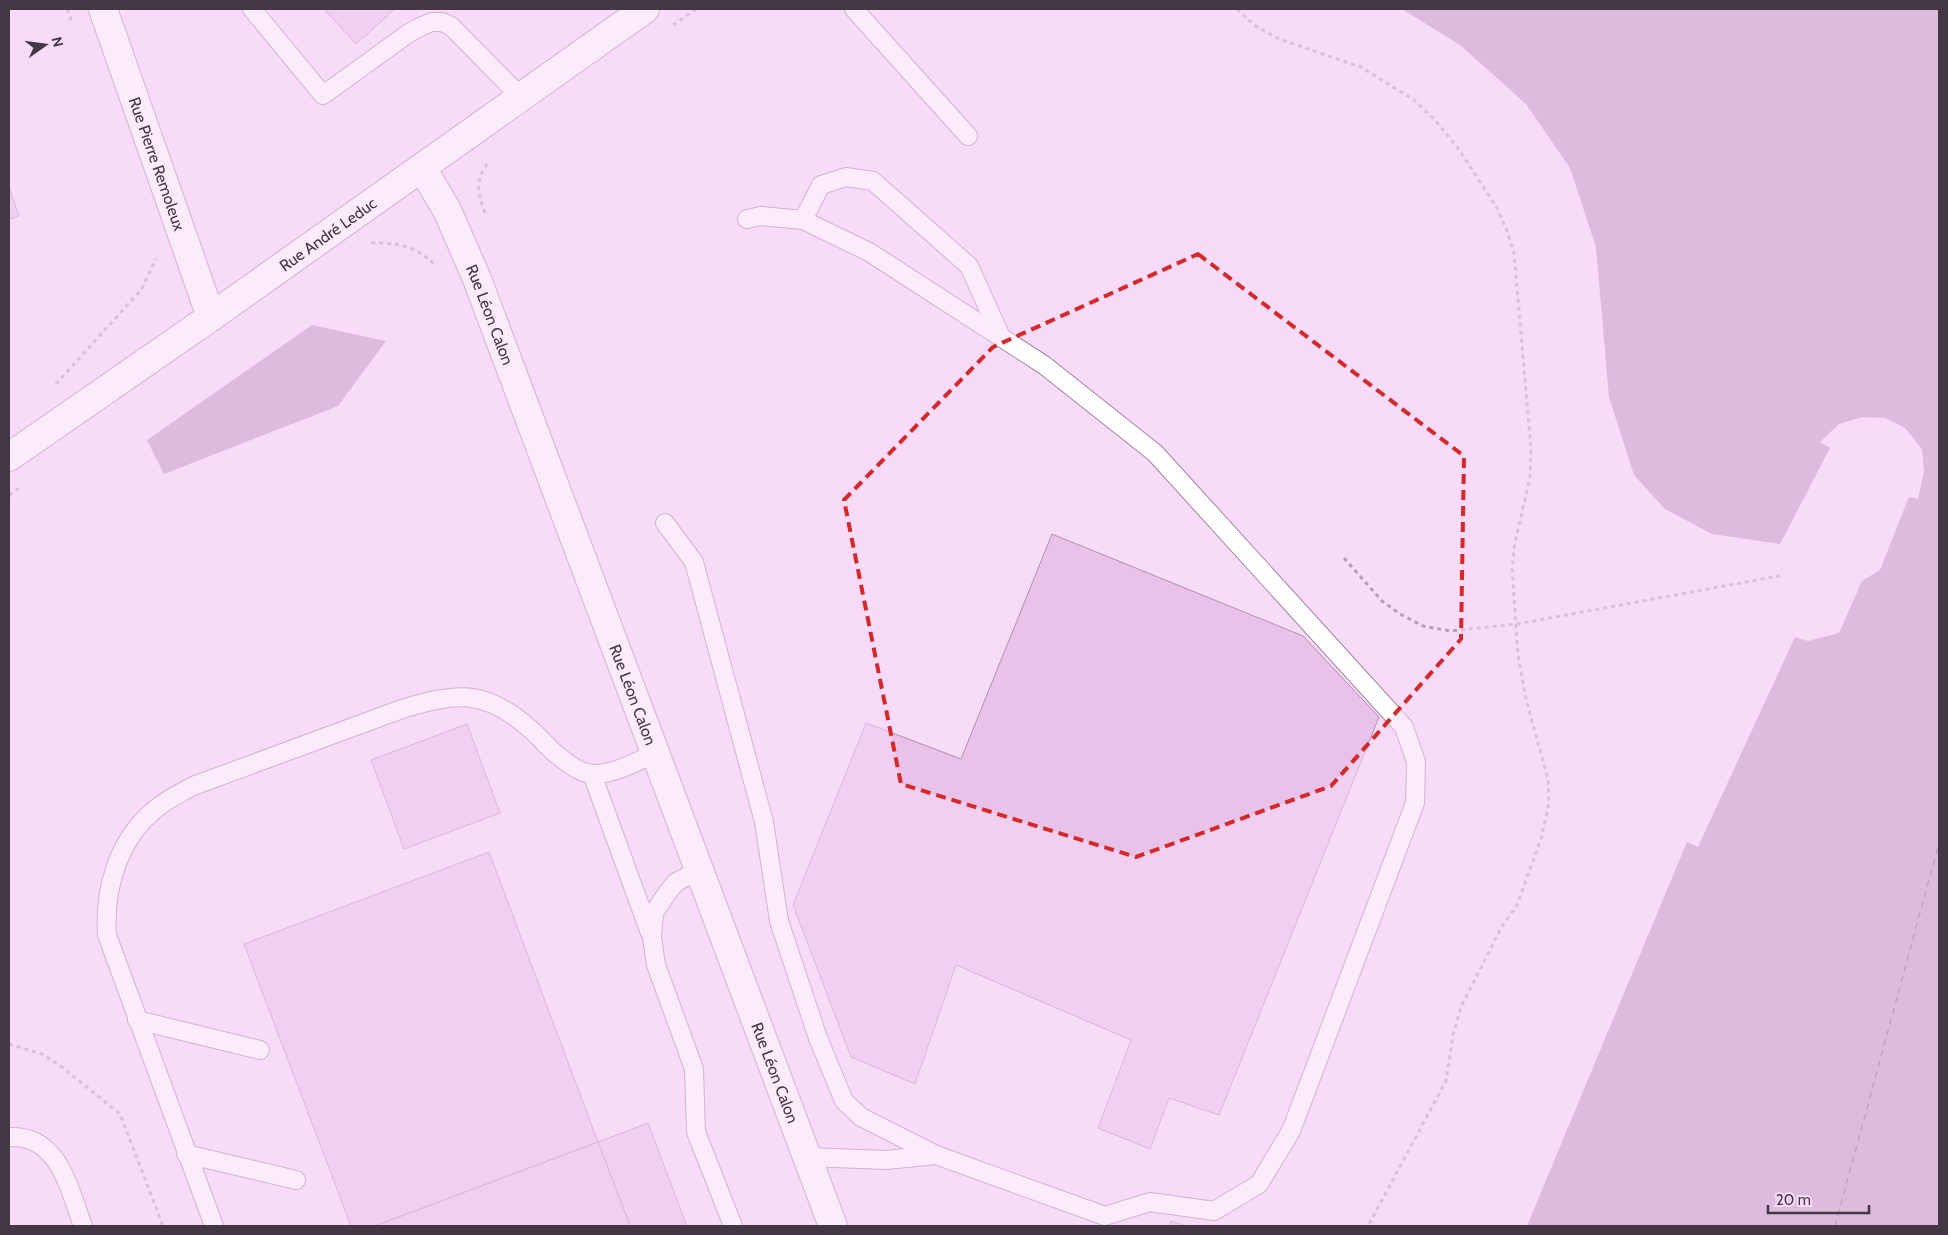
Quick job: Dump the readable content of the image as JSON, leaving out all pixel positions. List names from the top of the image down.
{
  "streets": {
    "street": ["Rue Pierre Remoleux", "Rue André Leduc", "Rue Léon Calon"]
  },
  "crossings": [
    ["Rue Pierre Remoleux", "Rue André Leduc"],
    ["Rue André Leduc", "Rue Léon Calon"]
  ],
  "scale_bar": "20 m",
  "north": "right"
}
